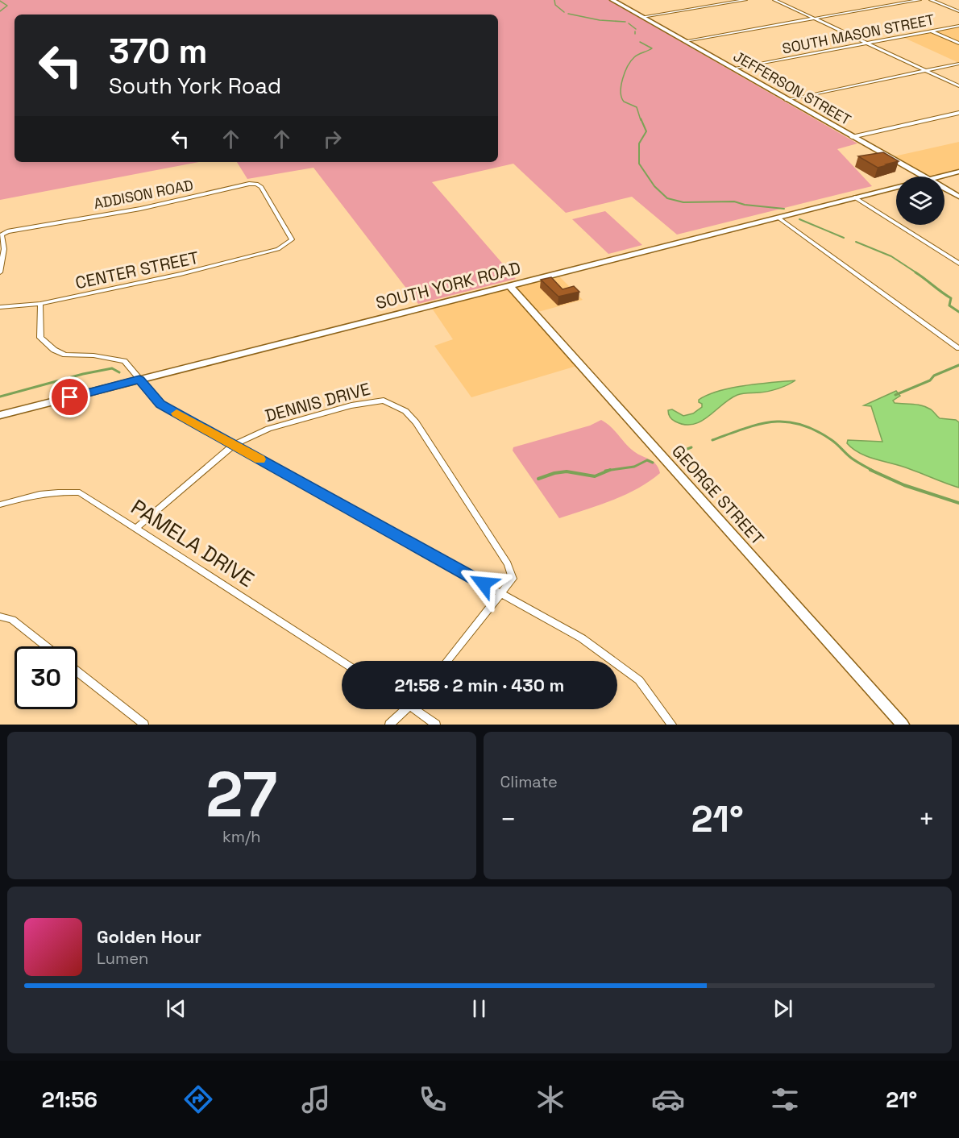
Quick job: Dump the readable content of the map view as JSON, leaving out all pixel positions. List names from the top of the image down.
{
  "streets": {
    "street": [
      "SOUTH MASON STREET",
      "JEFFERSON STREET",
      "ADDISON ROAD",
      "CENTER STREET",
      "SOUTH YORK ROAD",
      "DENNIS DRIVE",
      "GEORGE STREET",
      "PAMELA DRIVE"
    ]
  },
  "crossings": [
    ["SOUTH MASON STREET", "JEFFERSON STREET"],
    ["ADDISON ROAD", "CENTER STREET"],
    ["SOUTH YORK ROAD", "GEORGE STREET"],
    ["DENNIS DRIVE", "PAMELA DRIVE"]
  ],
  "page": {
    "turn": ["370 m", "South York Road"],
    "limit": "30",
    "trip": "21:58 · 2 min · 430 m",
    "tile": [
      ["27", "km/h"],
      "Climate"
    ],
    "heat": ["−", "21°", "+"],
    "song": ["Golden Hour", "Lumen"],
    "tabs": ["21:56", "21°"]
  }
}
